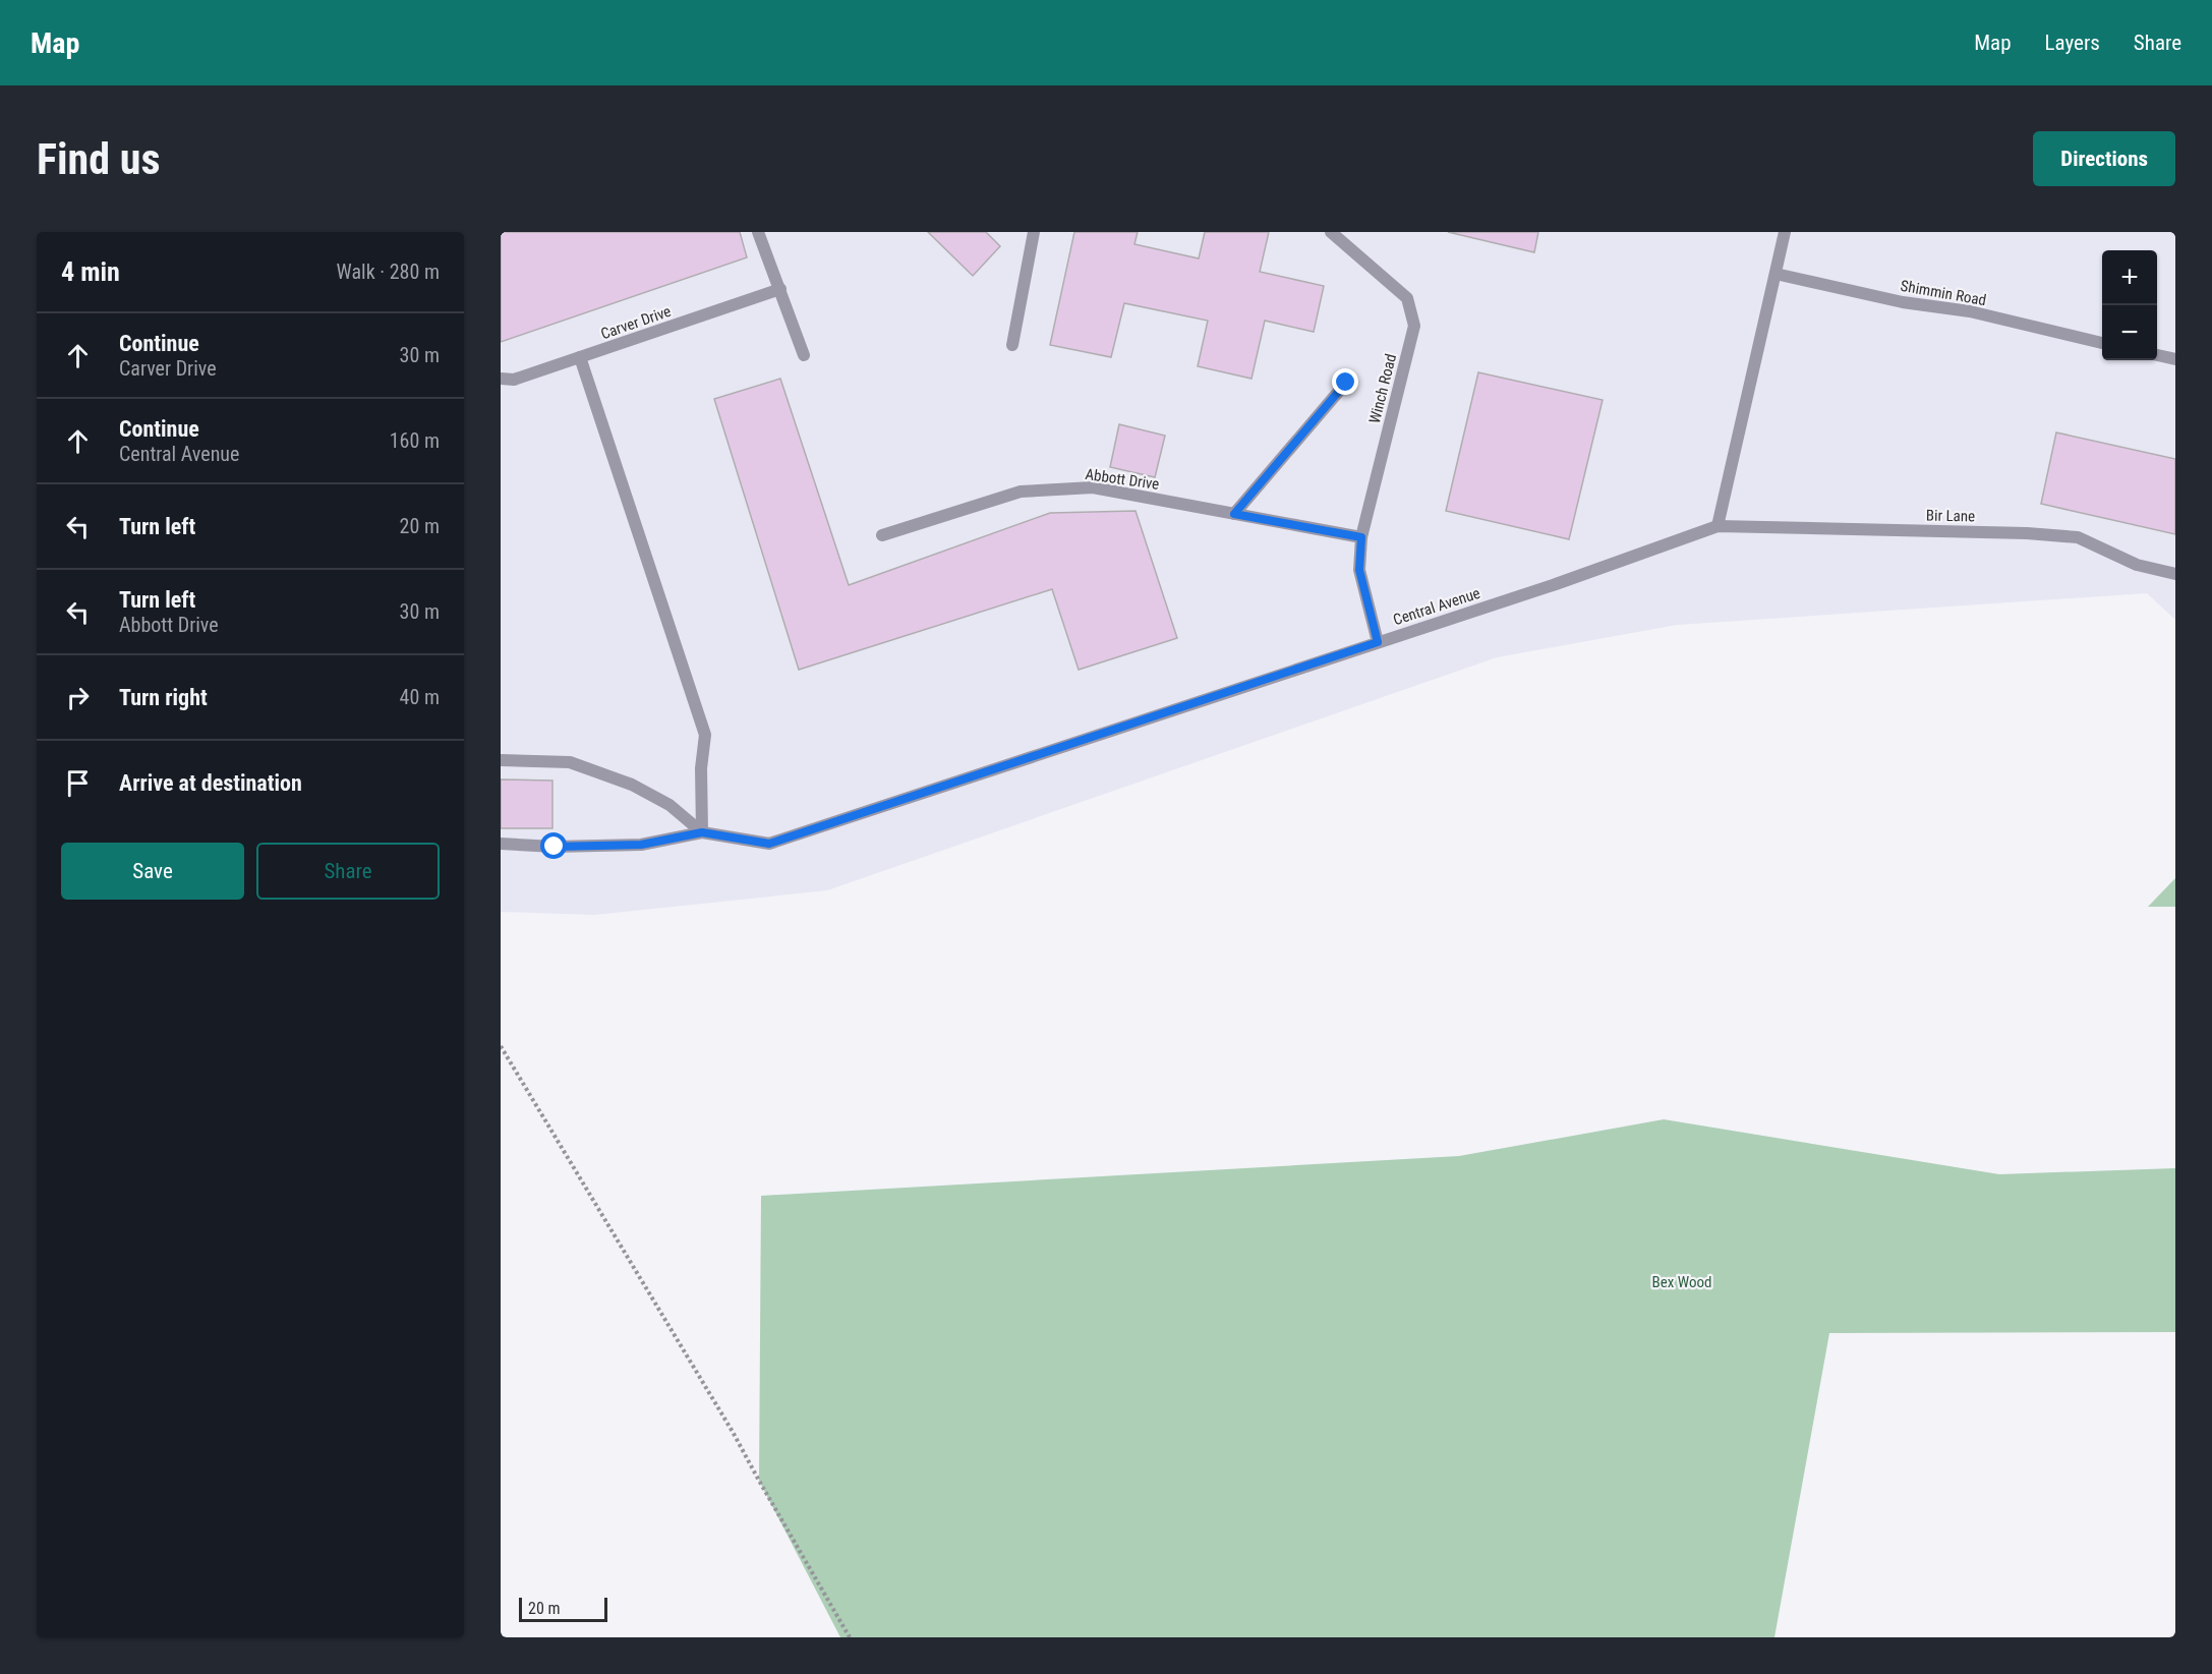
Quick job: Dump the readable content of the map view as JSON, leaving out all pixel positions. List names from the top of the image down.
{
  "streets": {
    "lane": [
      "Shimmin Road",
      "Carver Drive",
      "Winch Road",
      "Abbott Drive",
      "Bir Lane",
      "Central Avenue"
    ]
  },
  "crossings": [
    ["Winch Road", "Abbott Drive"],
    ["Winch Road", "Central Avenue"],
    ["Bir Lane", "Central Avenue"]
  ],
  "parks": ["Bex Wood"],
  "scale_bar": "20 m",
  "page": {
    "header": "Map",
    "nav": ["Map", "Layers", "Share"],
    "buttons": [
      "Directions",
      ["Save", "Share"]
    ],
    "title": "Find us",
    "heading": ["4 min", "Walk · 280 m"],
    "map_buttons": ["+", "−"],
    "list": [
      ["Continue", "Carver Drive", "30 m"],
      ["Continue", "Central Avenue", "160 m"],
      ["Turn left", "20 m"],
      ["Turn left", "Abbott Drive", "30 m"],
      ["Turn right", "40 m"],
      "Arrive at destination"
    ],
    "scale": "20 m"
  }
}
